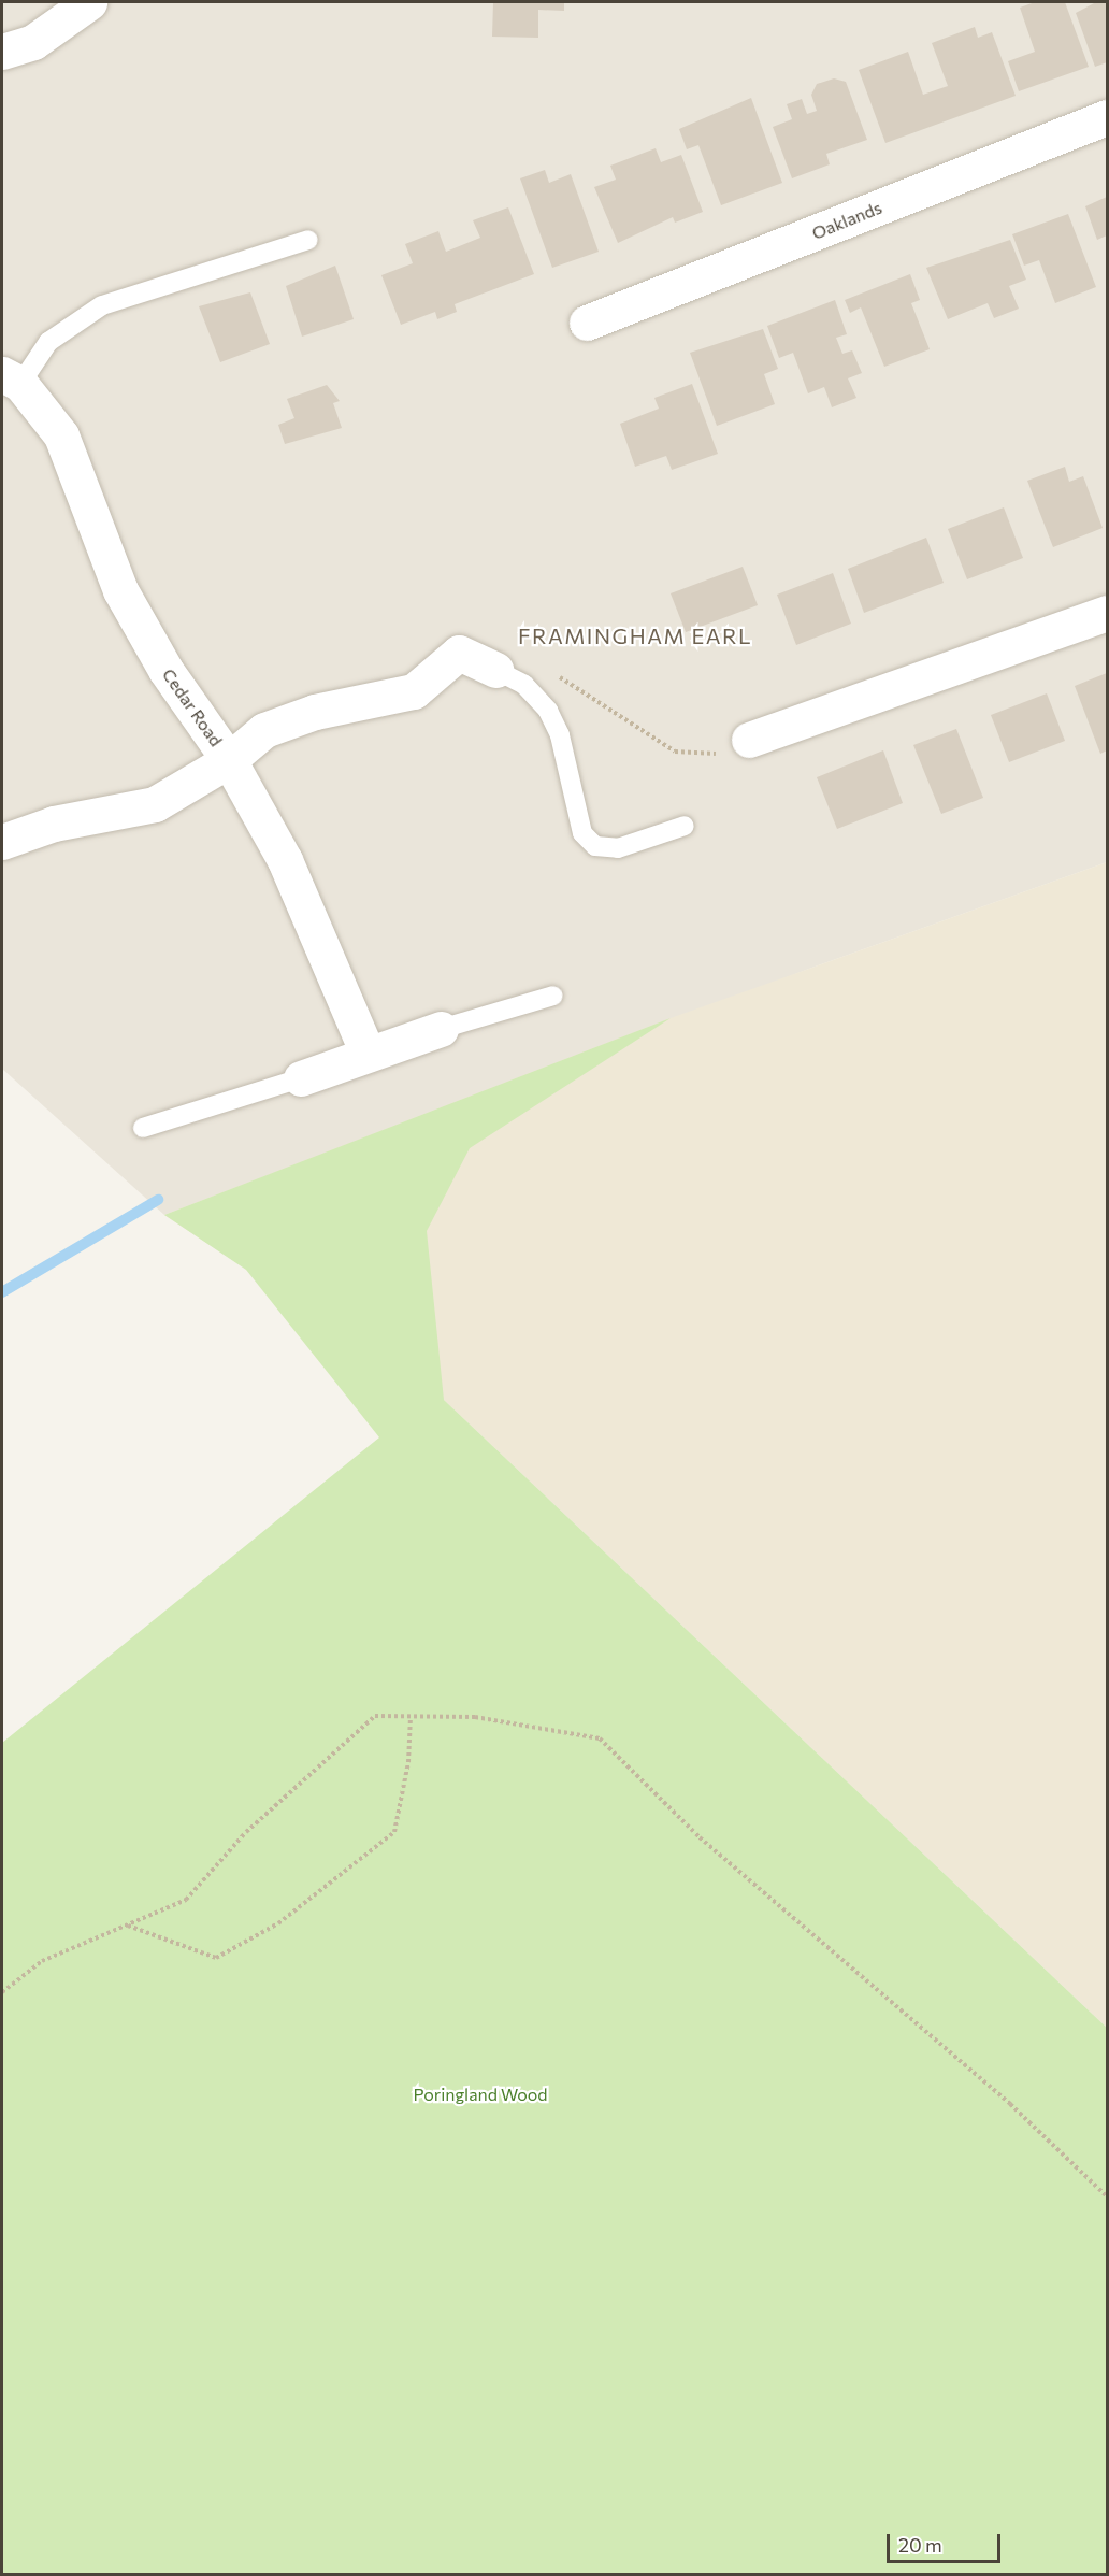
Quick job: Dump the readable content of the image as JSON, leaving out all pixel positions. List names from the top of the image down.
{
  "streets": {
    "street": ["Oaklands", "Cedar Road"]
  },
  "districts": ["FRAMINGHAM EARL"],
  "parks": ["Poringland Wood"],
  "scale_bar": "20 m"
}
